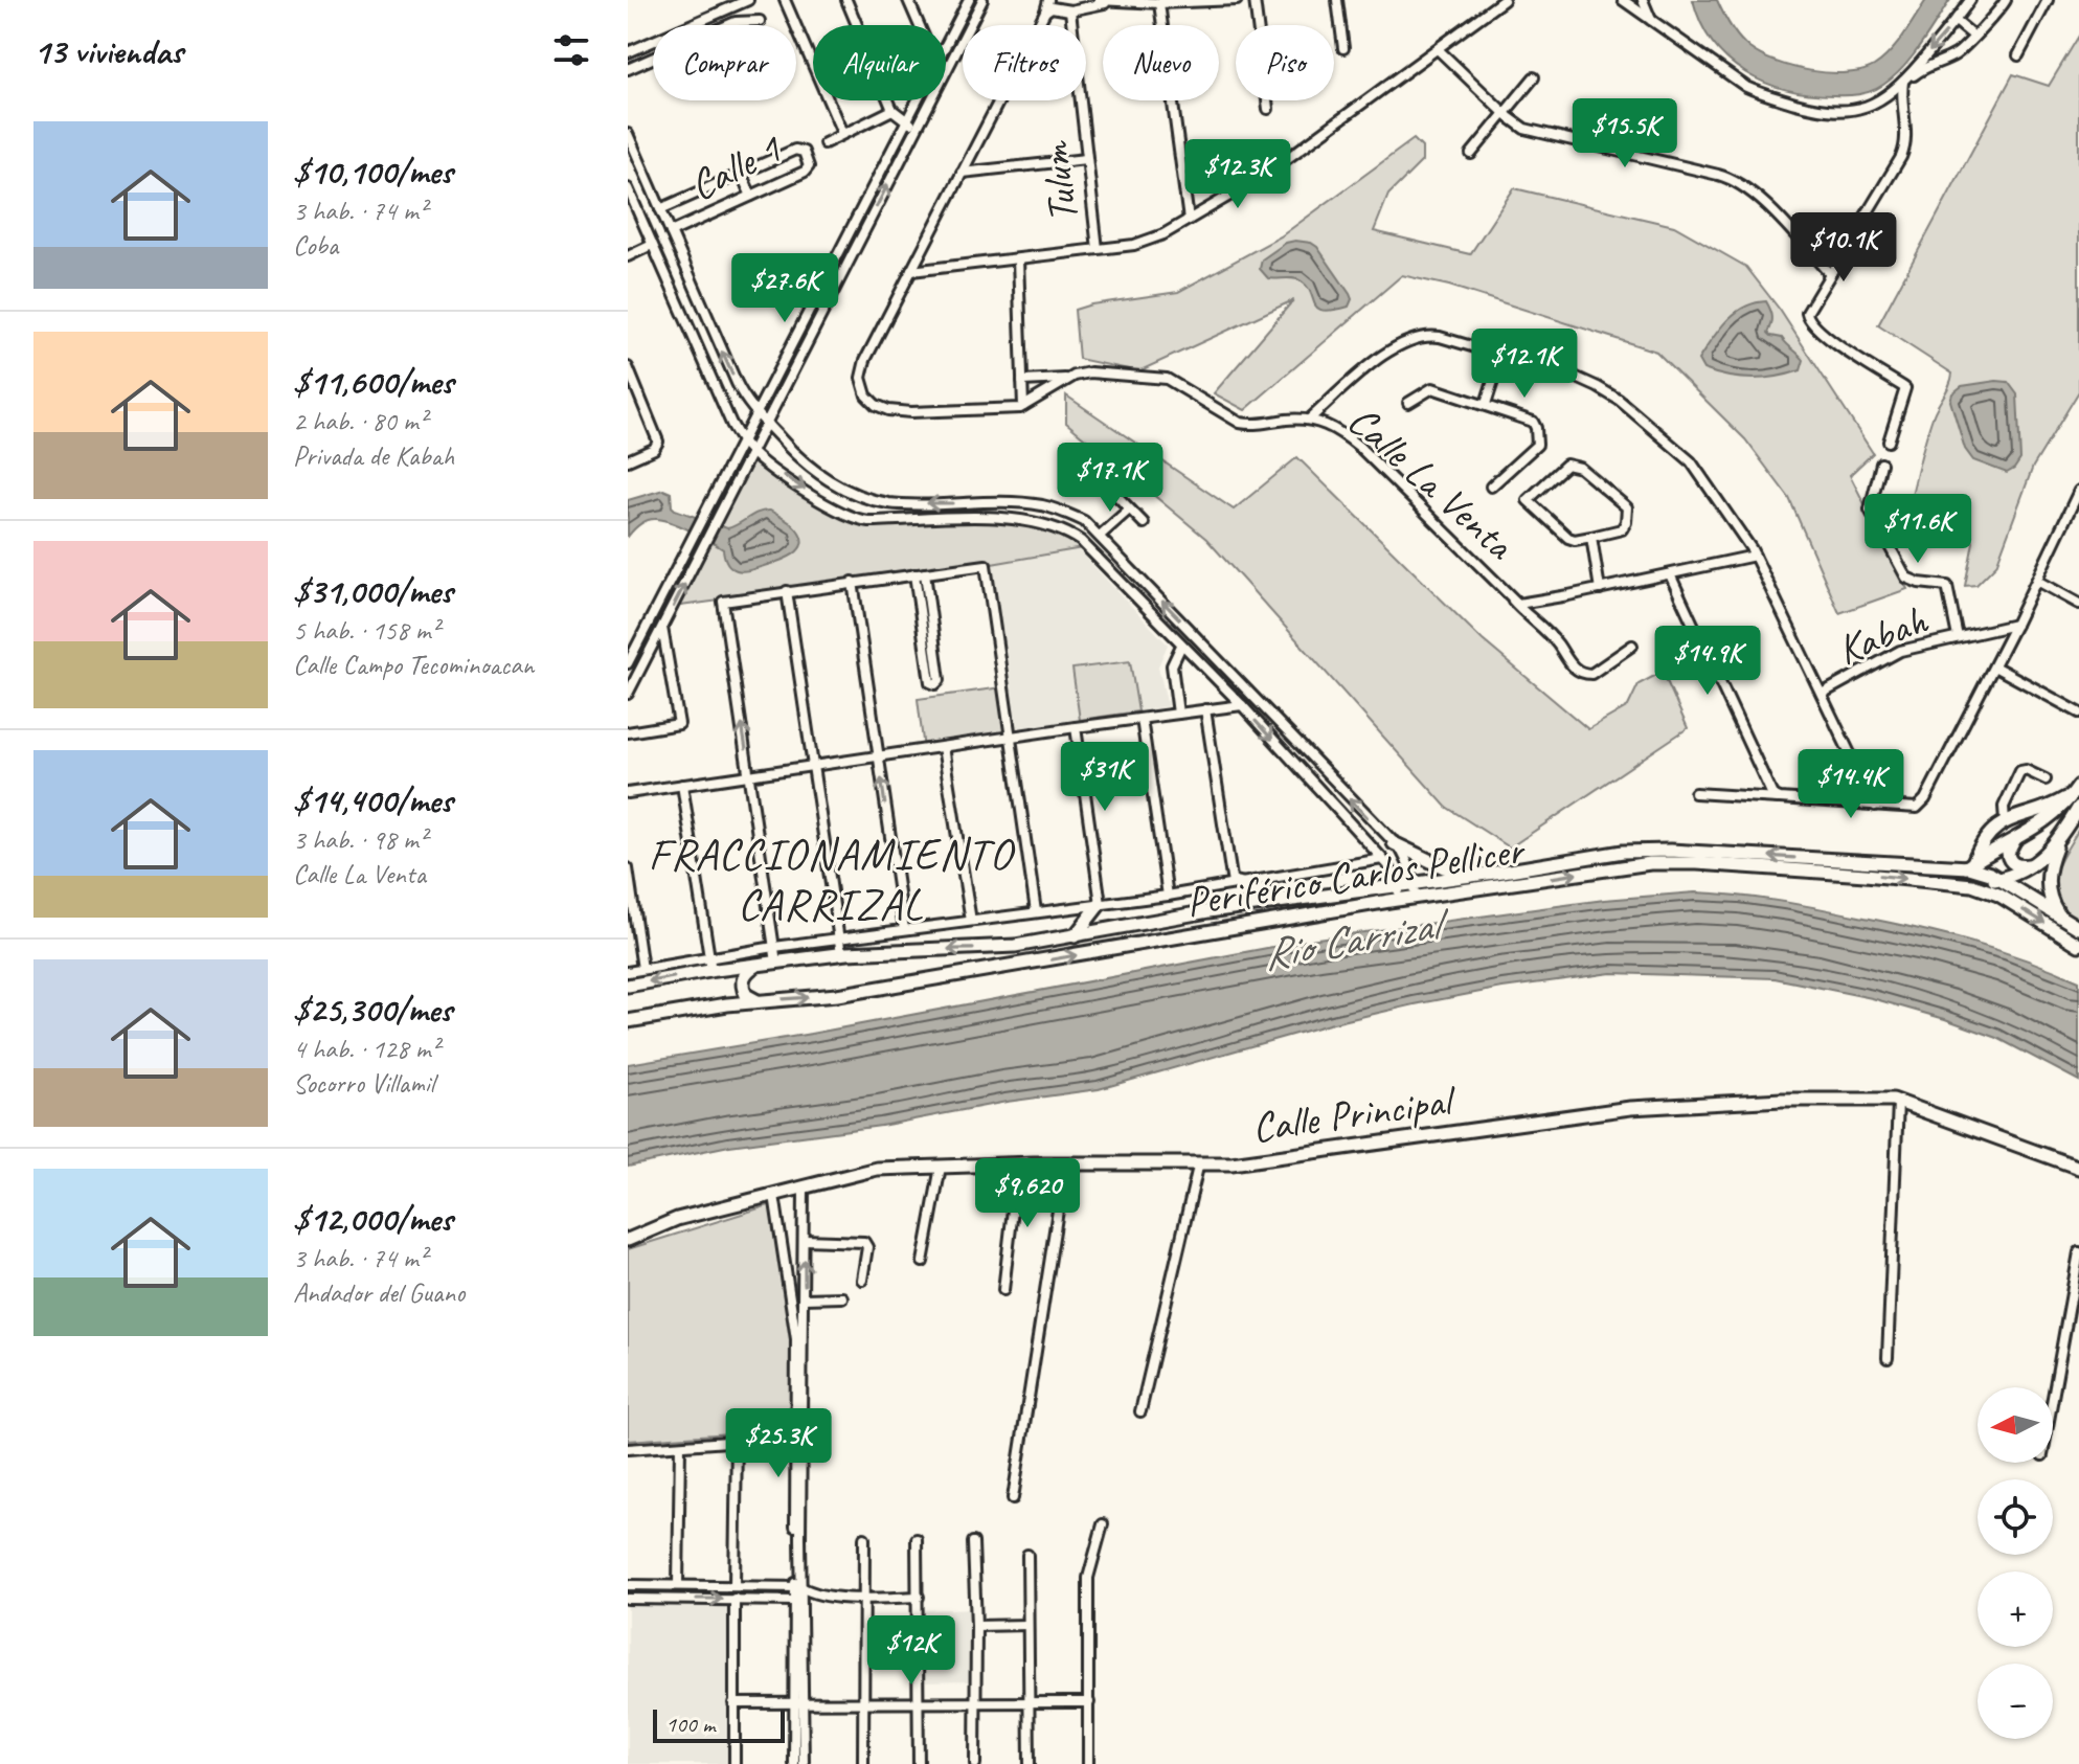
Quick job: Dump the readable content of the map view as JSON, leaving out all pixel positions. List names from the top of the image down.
{
  "streets": {
    "main road": ["Periférico Carlos Pellicer", "Calle Principal"],
    "street": [
      "Calle 1",
      "Tulum",
      "Calle La Venta",
      "Kabah"
    ]
  },
  "districts": ["FRACCIONAMIENTO CARRIZAL"],
  "water": ["Rio Carrizal"],
  "scale_bar": "100 m",
  "north": "left",
  "page": {
    "heading": "13 viviendas",
    "chip": [
      "Comprar",
      "Alquilar",
      "Filtros",
      "Nuevo",
      "Piso"
    ],
    "price": [
      "$15.5K",
      "$12.3K",
      "$10.1K",
      "$27.6K",
      "$12.1K",
      "$17.1K",
      "$11.6K",
      "$14.9K",
      "$31K",
      "$14.4K",
      "$9,620",
      "$25.3K",
      "$12K"
    ],
    "list": [
      {
        "name": "$10,100/mes",
        "note": "3 hab. · 74 m² · Coba"
      },
      {
        "name": "$11,600/mes",
        "note": "2 hab. · 80 m² · Privada de Kabah"
      },
      {
        "name": "$31,000/mes",
        "note": "5 hab. · 158 m² · Calle Campo Tecominoacan"
      },
      {
        "name": "$14,400/mes",
        "note": "3 hab. · 98 m² · Calle La Venta"
      },
      {
        "name": "$25,300/mes",
        "note": "4 hab. · 128 m² · Socorro Villamil"
      },
      {
        "name": "$12,000/mes",
        "note": "3 hab. · 74 m² · Andador del Guano"
      }
    ],
    "map_buttons": ["+", "−"],
    "scale": "100 m"
  }
}
